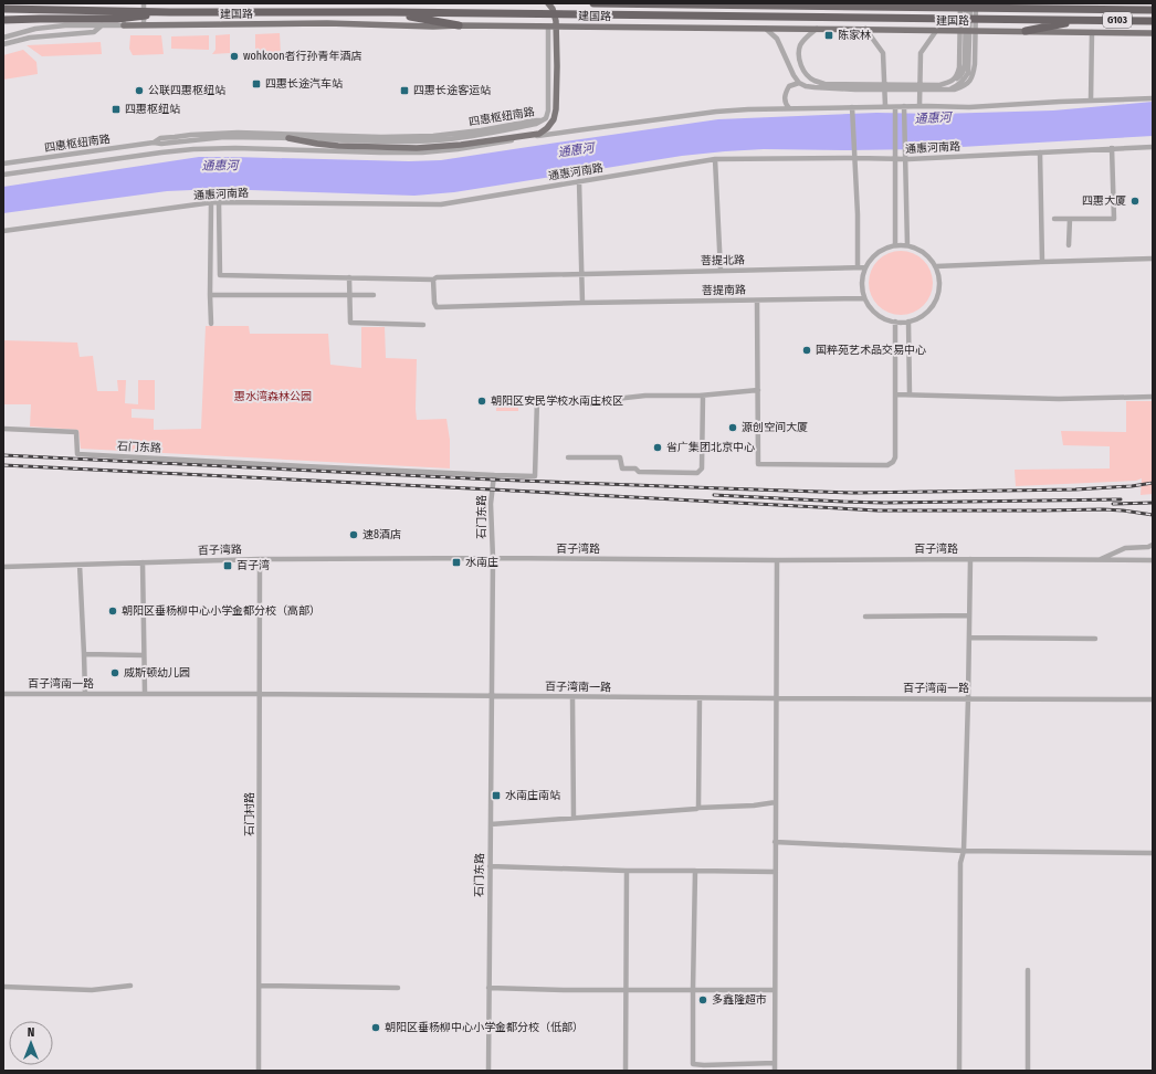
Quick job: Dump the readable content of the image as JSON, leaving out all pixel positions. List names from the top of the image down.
{
  "streets": {
    "highway": ["G103"],
    "main road": ["建国路"],
    "street": [
      "四惠枢纽南路",
      "通惠河南路",
      "菩提北路",
      "菩提南路",
      "石门东路",
      "百子湾路",
      "百子湾南一路",
      "石门村路"
    ]
  },
  "crossings": [
    ["通惠河南路", "菩提北路"],
    ["菩提北路", "菩提南路"],
    ["石门东路", "百子湾路"],
    ["石门东路", "百子湾南一路"],
    ["百子湾路", "石门村路"],
    ["百子湾南一路", "石门村路"]
  ],
  "water": ["通惠河"],
  "parks": ["惠水湾森林公园"],
  "places": {
    "transit": [
      "陈家林",
      "四惠长途汽车站",
      "四惠长途客运站",
      "四惠枢纽站",
      "水南庄",
      "百子湾",
      "水南庄南站"
    ],
    "other": [
      "wohkoon者行孙青年酒店",
      "公联四惠枢纽站",
      "四惠大厦",
      "国粹苑艺术品交易中心",
      "朝阳区安民学校水南庄校区",
      "源创空间大厦",
      "省广集团北京中心",
      "速8酒店",
      "朝阳区垂杨柳中心小学金都分校（高部）",
      "威斯顿幼儿园",
      "多鑫隆超市",
      "朝阳区垂杨柳中心小学金都分校（低部）"
    ]
  },
  "north": "top"
}
